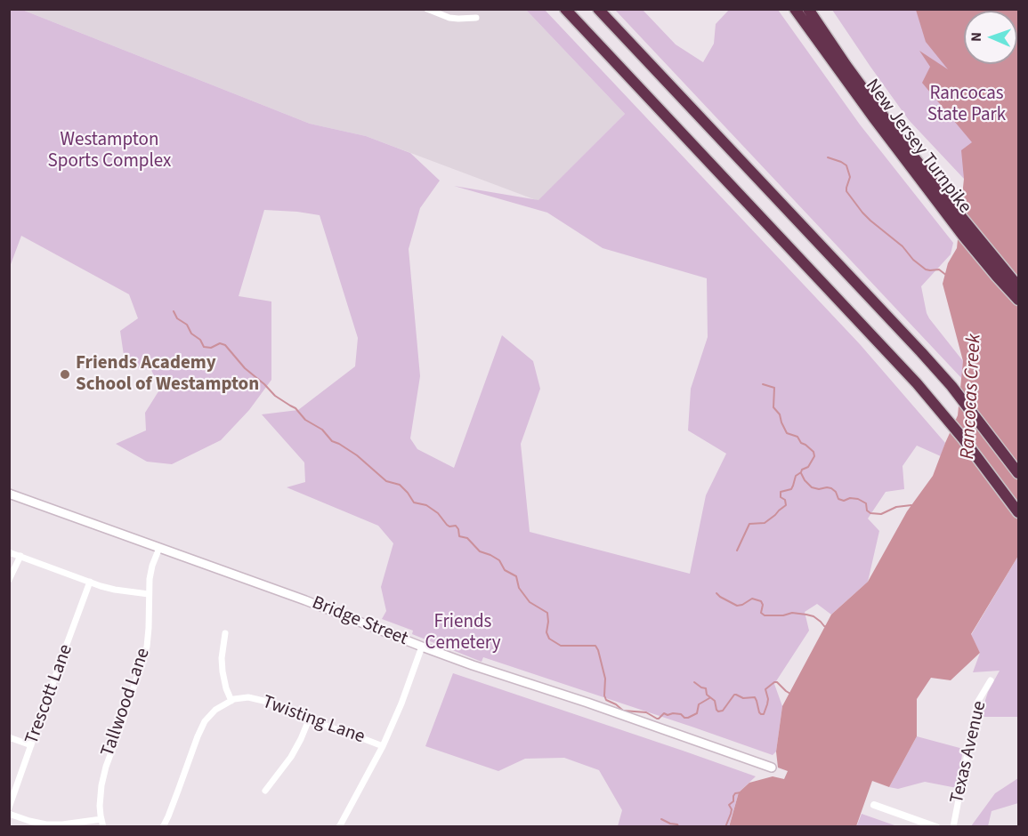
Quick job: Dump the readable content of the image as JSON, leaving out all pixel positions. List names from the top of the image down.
{
  "streets": {
    "highway": ["New Jersey Turnpike"],
    "main road": ["Bridge Street"],
    "street": [
      "Trescott Lane",
      "Tallwood Lane",
      "Twisting Lane",
      "Texas Avenue"
    ]
  },
  "crossings": [
    ["Bridge Street", "Tallwood Lane"]
  ],
  "water": ["Rancocas Creek"],
  "parks": ["Rancocas State Park", "Westampton Sports Complex", "Friends Cemetery"],
  "places": ["Friends Academy School of Westampton"],
  "north": "left"
}
